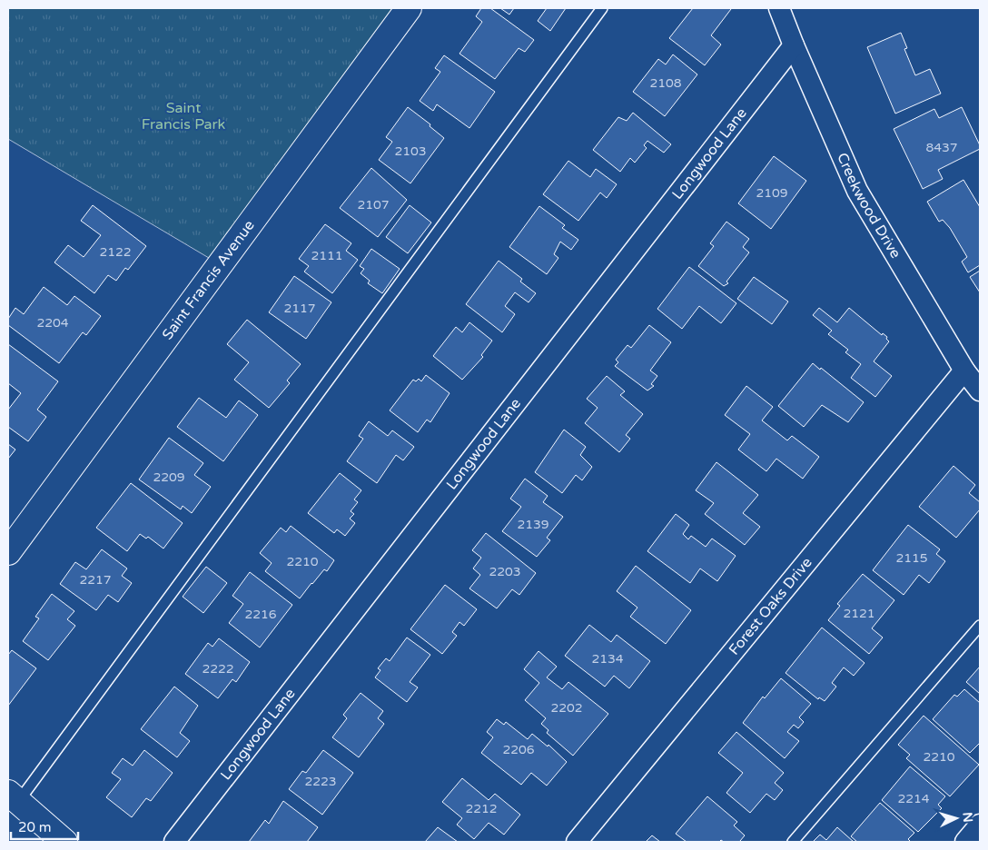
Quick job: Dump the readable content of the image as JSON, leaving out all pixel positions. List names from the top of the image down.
{
  "streets": {
    "street": [
      "Longwood Lane",
      "Creekwood Drive",
      "Saint Francis Avenue",
      "Forest Oaks Drive"
    ]
  },
  "crossings": [
    ["Longwood Lane", "Creekwood Drive"],
    ["Creekwood Drive", "Forest Oaks Drive"]
  ],
  "parks": ["Saint Francis Park"],
  "house_numbers": [
    "2108",
    "8437",
    "2103",
    "2109",
    "2107",
    "2122",
    "2111",
    "2117",
    "2204",
    "2209",
    "2139",
    "2115",
    "2210",
    "2203",
    "2217",
    "2121",
    "2216",
    "2134",
    "2222",
    "2202",
    "2206",
    "2210",
    "2223",
    "2214",
    "2212"
  ],
  "scale_bar": "20 m",
  "north": "right"
}
